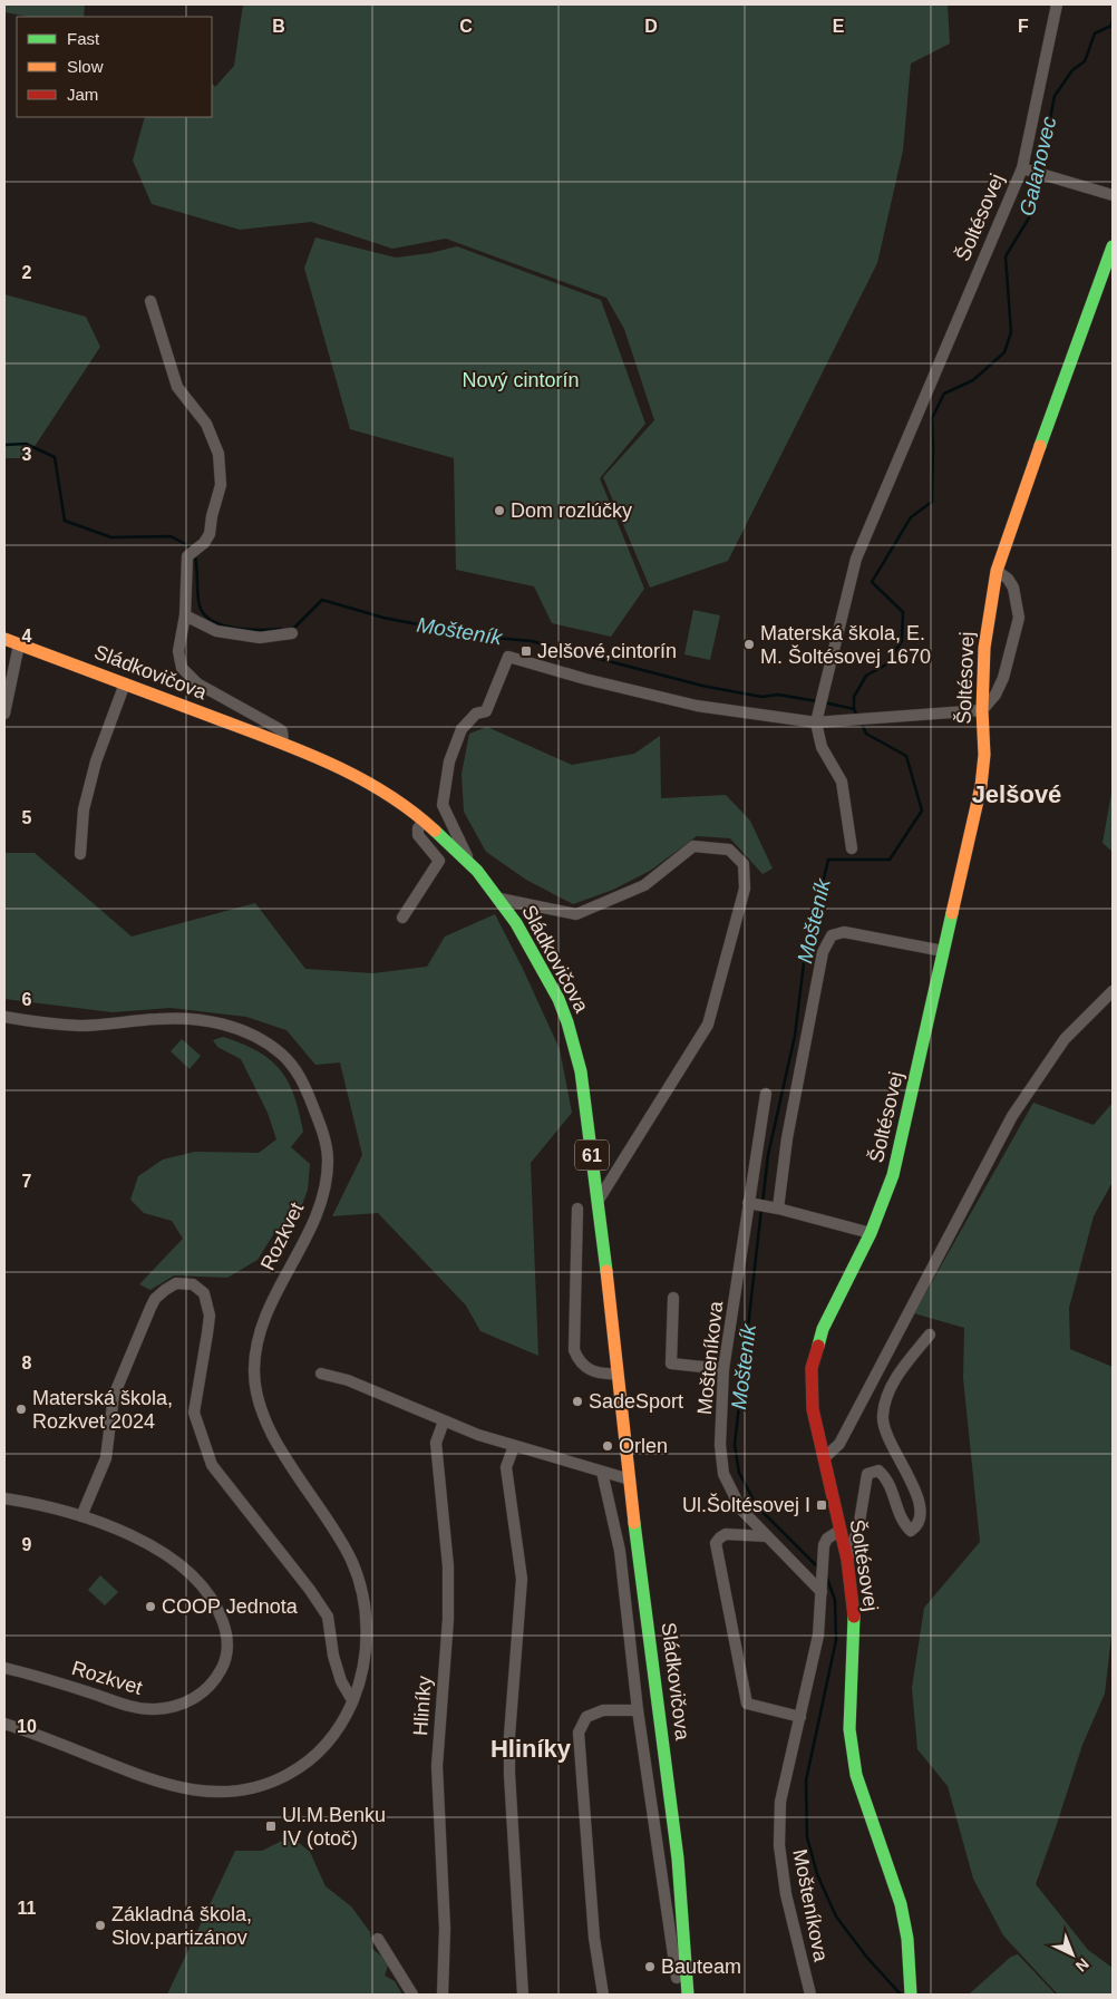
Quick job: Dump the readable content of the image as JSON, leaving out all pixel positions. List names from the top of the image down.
{
  "streets": {
    "street": [
      "Šoltésovej",
      "Sládkovičova",
      "61",
      "Rozkvet",
      "Mošteníkova",
      "Hliníky"
    ]
  },
  "crossings": [
    ["Šoltésovej", "Mošteníkova"]
  ],
  "districts": ["Jelšové", "Hliníky"],
  "water": ["Galanovec", "Mošteník"],
  "parks": ["Nový cintorín"],
  "places": {
    "other": [
      "Dom rozlúčky",
      "Materská škola, E. M. Šoltésovej 1670",
      "SadeSport",
      "Materská škola, Rozkvet 2024",
      "Orlen",
      "COOP Jednota",
      "Základná škola, Slov.partizánov",
      "Bauteam"
    ],
    "transit": ["Jelšové,cintorín", "Ul.Šoltésovej I", "Ul.M.Benku IV (otoč)"]
  },
  "legend": ["Fast", "Slow", "Jam"],
  "north": "bottom right",
  "grid": {
    "columns": [
      "B",
      "C",
      "D",
      "E",
      "F"
    ],
    "rows": [
      "2",
      "3",
      "4",
      "5",
      "6",
      "7",
      "8",
      "9",
      "10",
      "11"
    ]
  }
}
